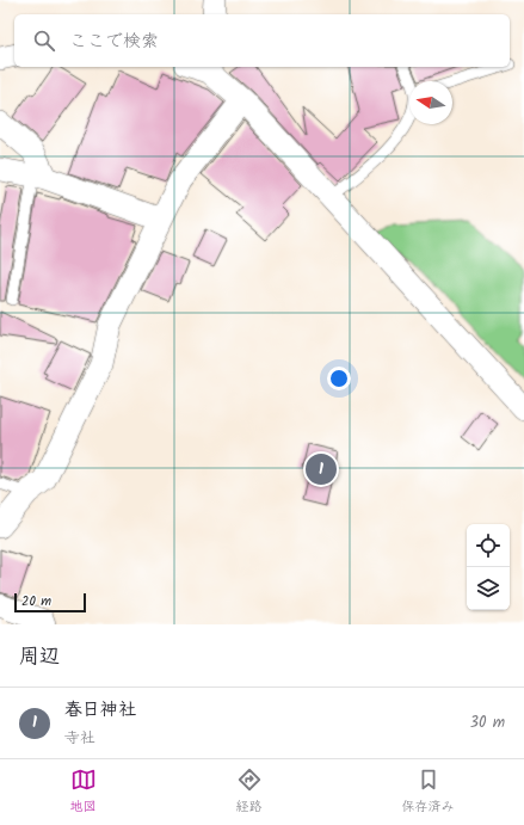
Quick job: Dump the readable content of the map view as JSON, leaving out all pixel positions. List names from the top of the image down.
{
  "scale_bar": "20 m",
  "north": "left",
  "page": {
    "search": "ここで検索",
    "pins": "1",
    "scale": "20 m",
    "heading": "周辺",
    "list": [
      {
        "mark": "1",
        "name": "春日神社",
        "note": "寺社",
        "value": "30 m"
      }
    ],
    "nav": ["地図", "経路", "保存済み"]
  }
}
